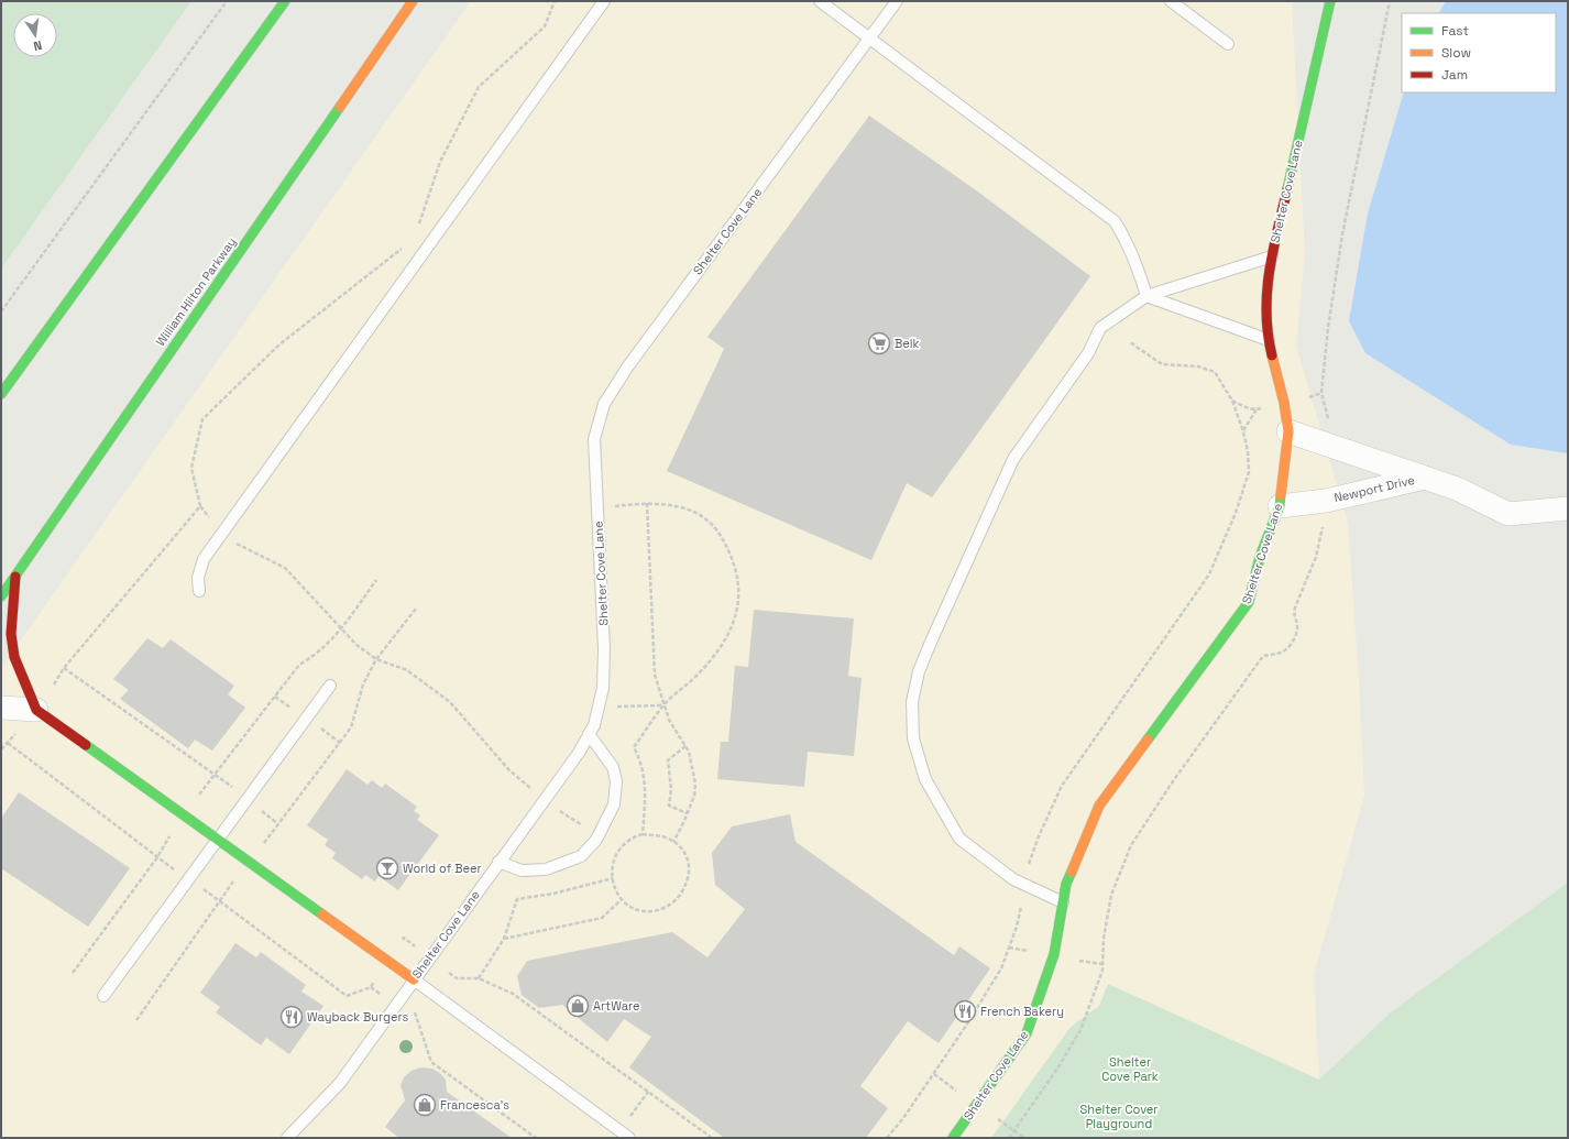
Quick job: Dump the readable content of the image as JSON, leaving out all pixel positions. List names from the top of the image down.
{
  "streets": {
    "main road": ["Shelter Cove Lane", "William Hilton Parkway"],
    "street": ["Newport Drive"]
  },
  "crossings": [
    ["Shelter Cove Lane", "Newport Drive"]
  ],
  "parks": ["Shelter Cove Park", "Shelter Cover Playground"],
  "places": {
    "supermarket": ["Belk"],
    "bar": ["World of Beer"],
    "shop": ["ArtWare", "Francesca's"],
    "restaurant": ["French Bakery", "Wayback Burgers"]
  },
  "legend": ["Fast", "Slow", "Jam"],
  "north": "bottom"
}
